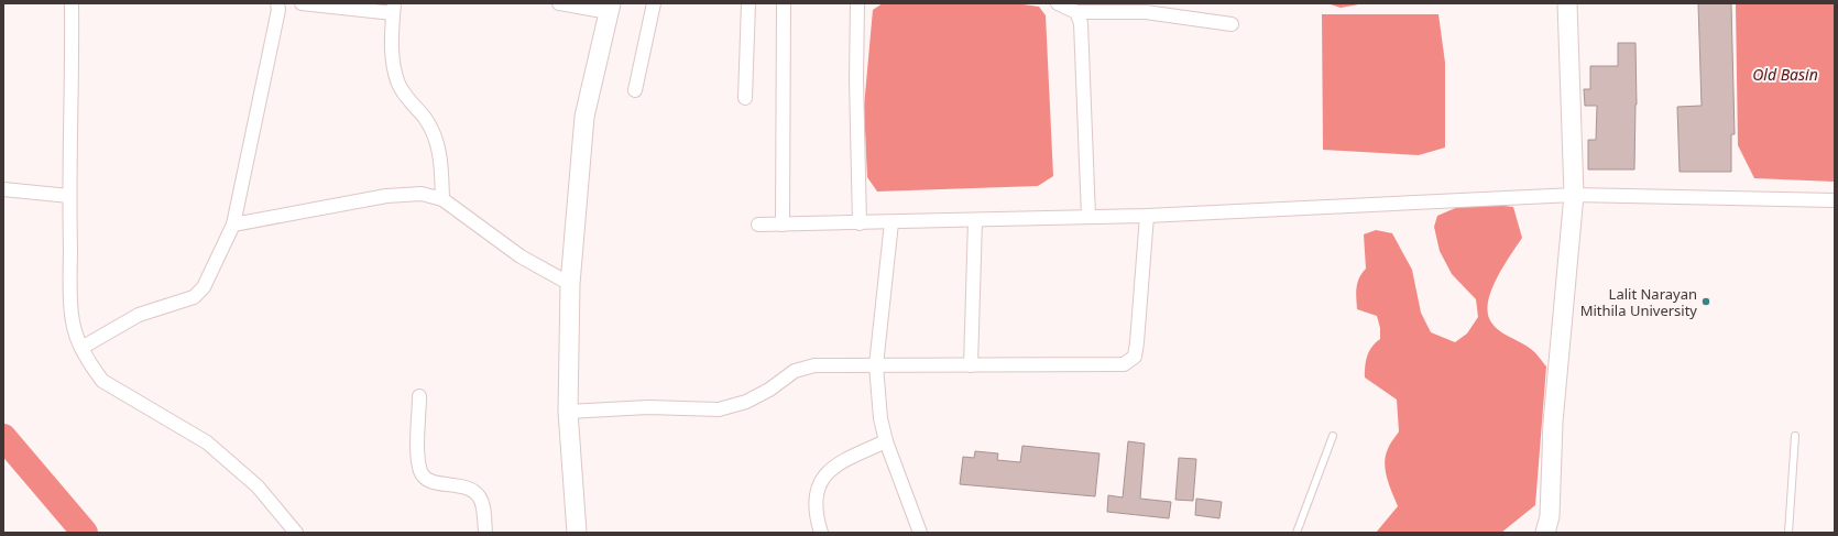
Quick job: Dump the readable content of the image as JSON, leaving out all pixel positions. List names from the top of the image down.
{
  "water": ["Old Basin"],
  "places": ["Lalit Narayan Mithila University"]
}
